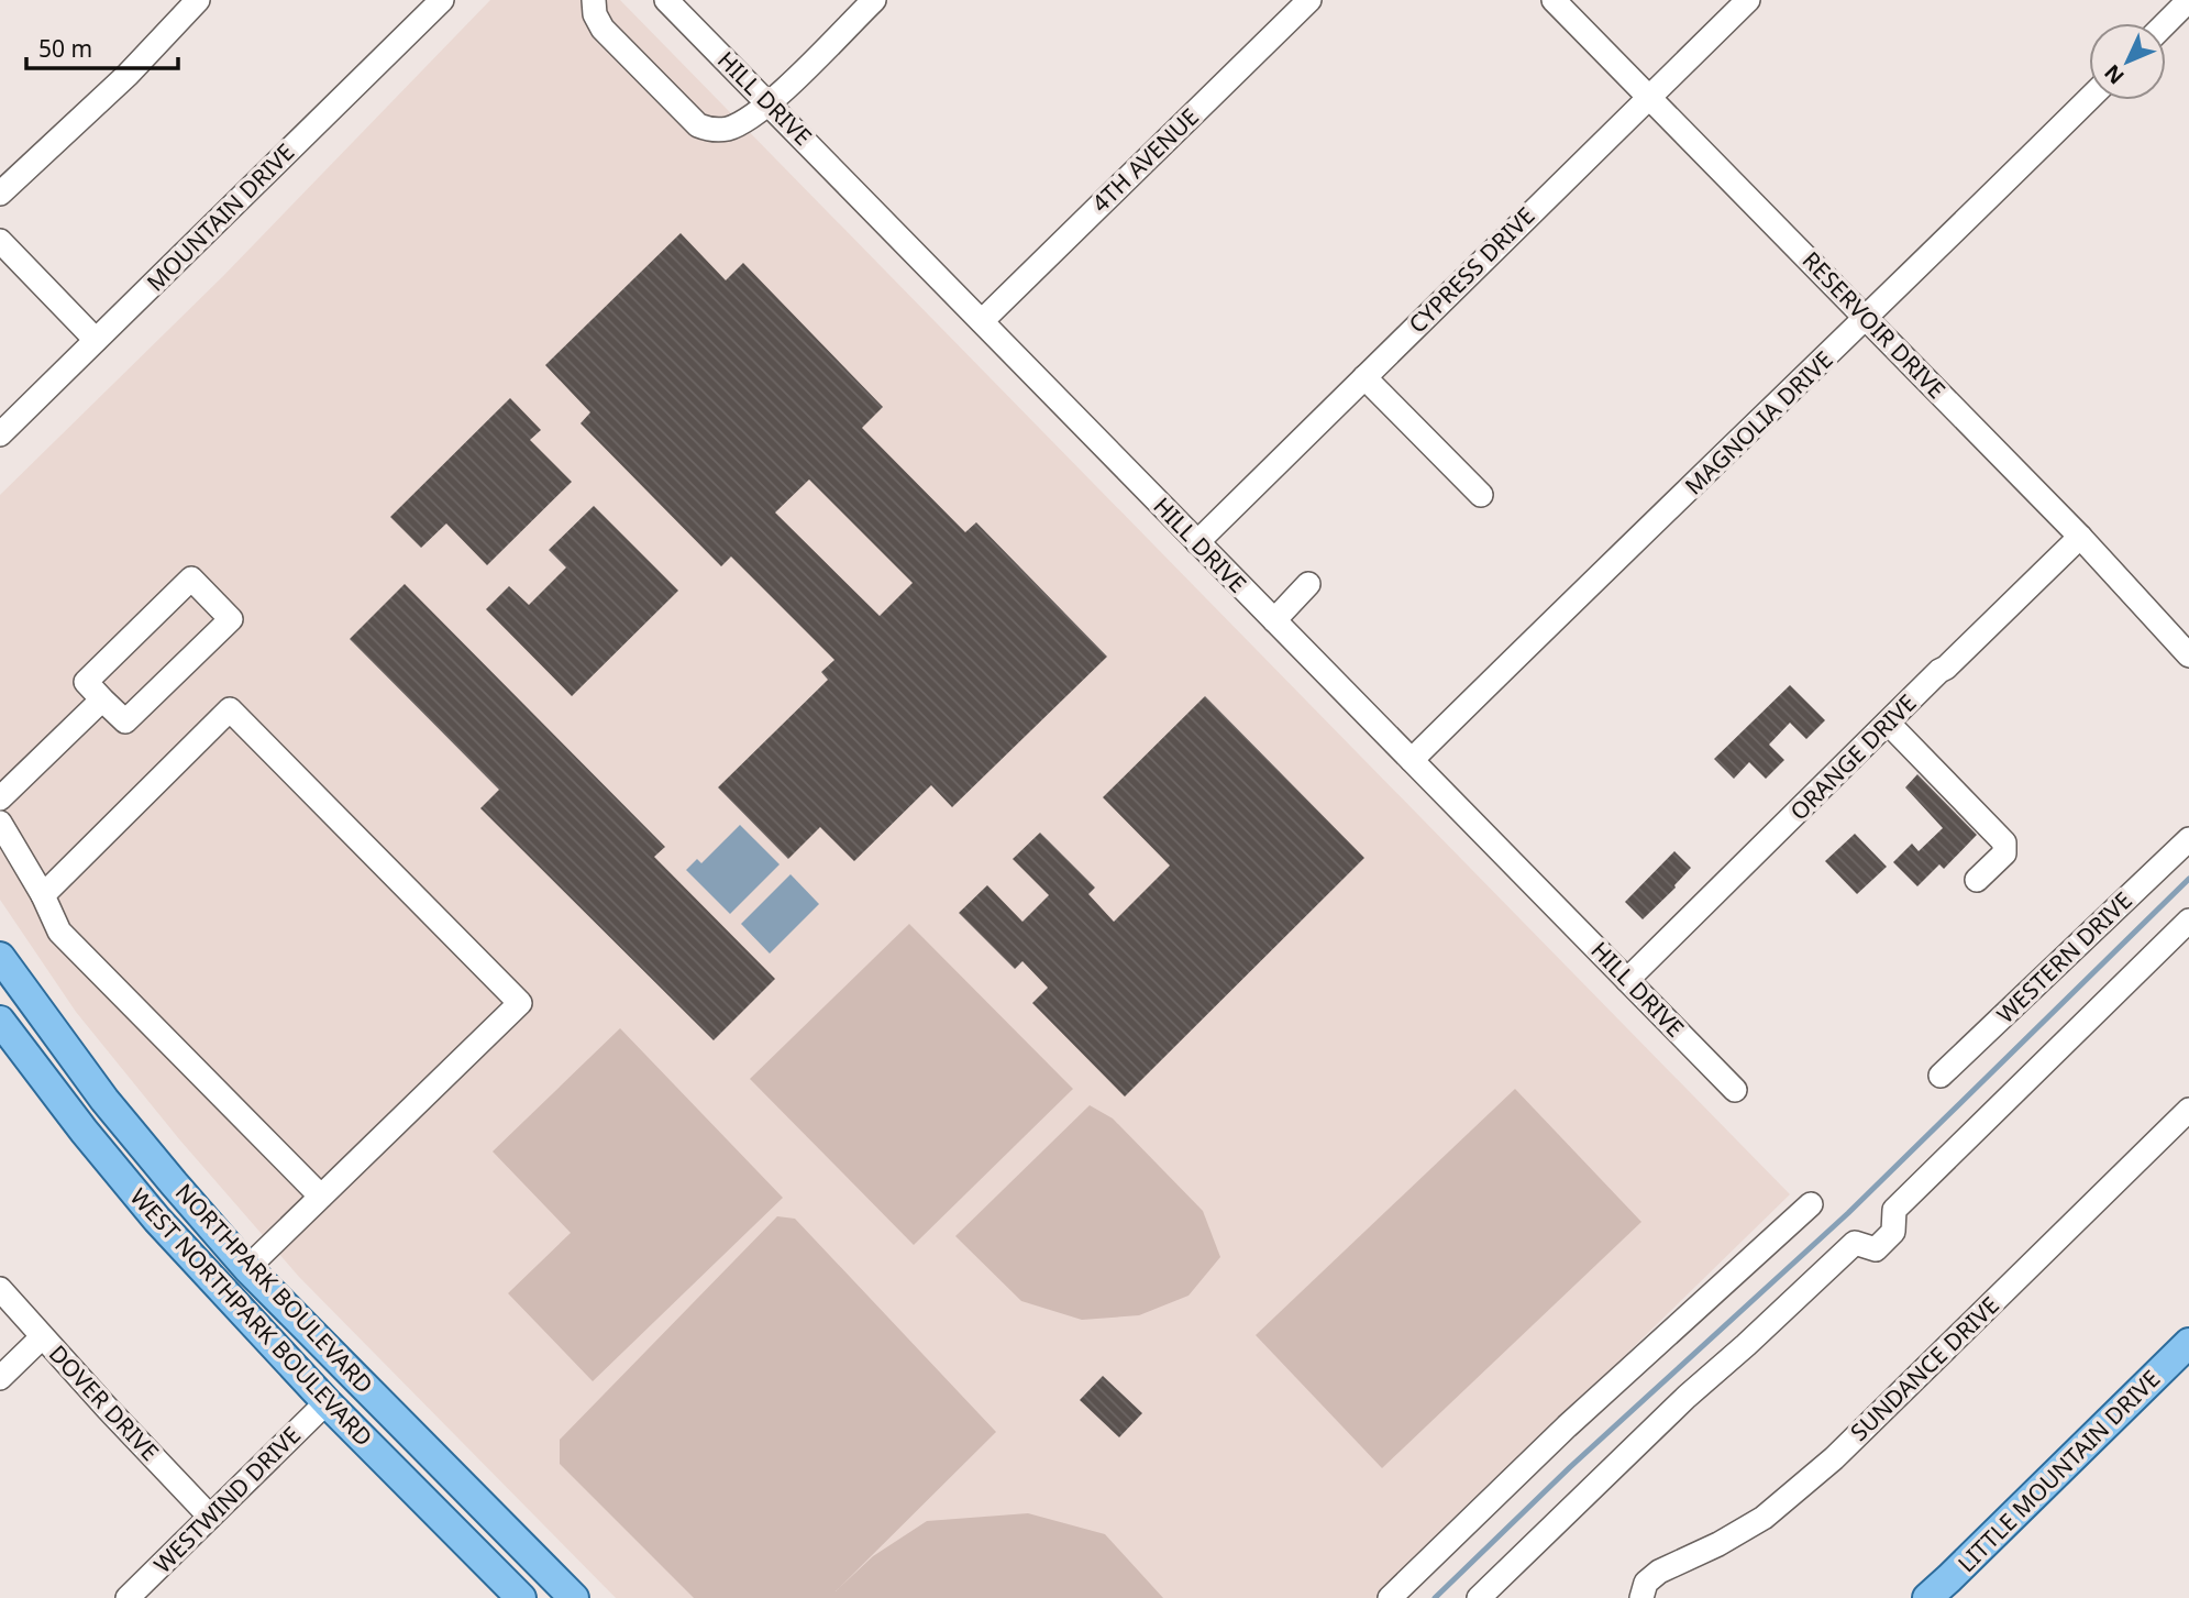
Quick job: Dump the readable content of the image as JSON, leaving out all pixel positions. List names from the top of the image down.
{
  "streets": {
    "main road": ["NORTHPARK BOULEVARD", "WEST NORTHPARK BOULEVARD", "LITTLE MOUNTAIN DRIVE"],
    "street": [
      "HILL DRIVE",
      "4TH AVENUE",
      "MOUNTAIN DRIVE",
      "CYPRESS DRIVE",
      "RESERVOIR DRIVE",
      "MAGNOLIA DRIVE",
      "ORANGE DRIVE",
      "WESTERN DRIVE",
      "SUNDANCE DRIVE",
      "DOVER DRIVE",
      "WESTWIND DRIVE"
    ]
  },
  "crossings": [
    ["HILL DRIVE", "4TH AVENUE"],
    ["HILL DRIVE", "CYPRESS DRIVE"],
    ["HILL DRIVE", "MAGNOLIA DRIVE"],
    ["HILL DRIVE", "ORANGE DRIVE"],
    ["CYPRESS DRIVE", "RESERVOIR DRIVE"],
    ["RESERVOIR DRIVE", "MAGNOLIA DRIVE"],
    ["RESERVOIR DRIVE", "ORANGE DRIVE"],
    ["WEST NORTHPARK BOULEVARD", "WESTWIND DRIVE"],
    ["DOVER DRIVE", "WESTWIND DRIVE"]
  ],
  "scale_bar": "50 m",
  "north": "bottom left"
}
